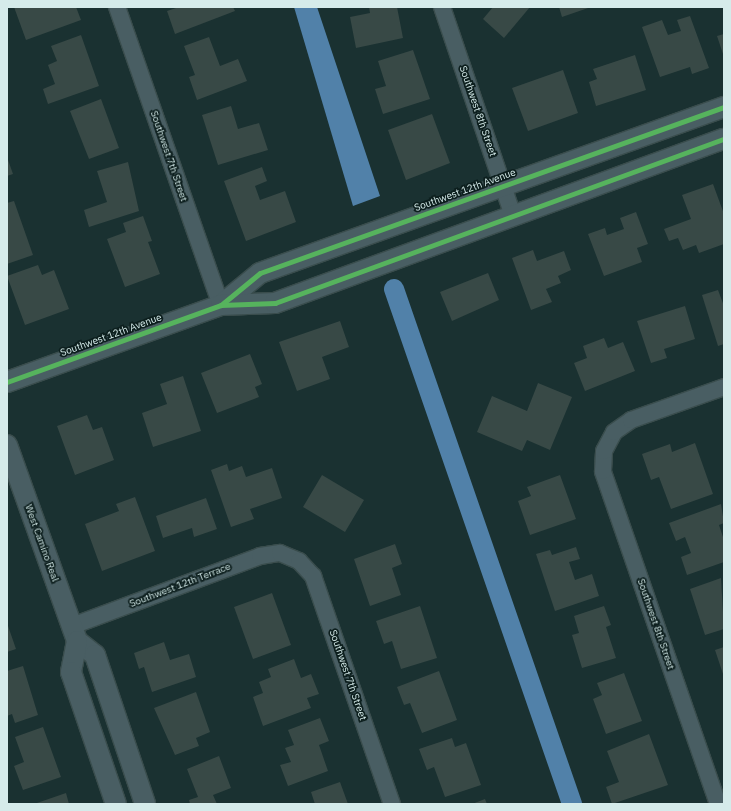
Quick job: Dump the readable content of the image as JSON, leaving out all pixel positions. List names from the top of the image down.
{
  "streets": {
    "street": [
      "Southwest 8th Street",
      "Southwest 7th Street",
      "Southwest 12th Avenue",
      "West Camino Real",
      "Southwest 12th Terrace"
    ]
  },
  "crossings": [
    ["Southwest 8th Street", "Southwest 12th Avenue"],
    ["Southwest 7th Street", "Southwest 12th Avenue"],
    ["Southwest 7th Street", "Southwest 12th Terrace"],
    ["West Camino Real", "Southwest 12th Terrace"]
  ]
}
